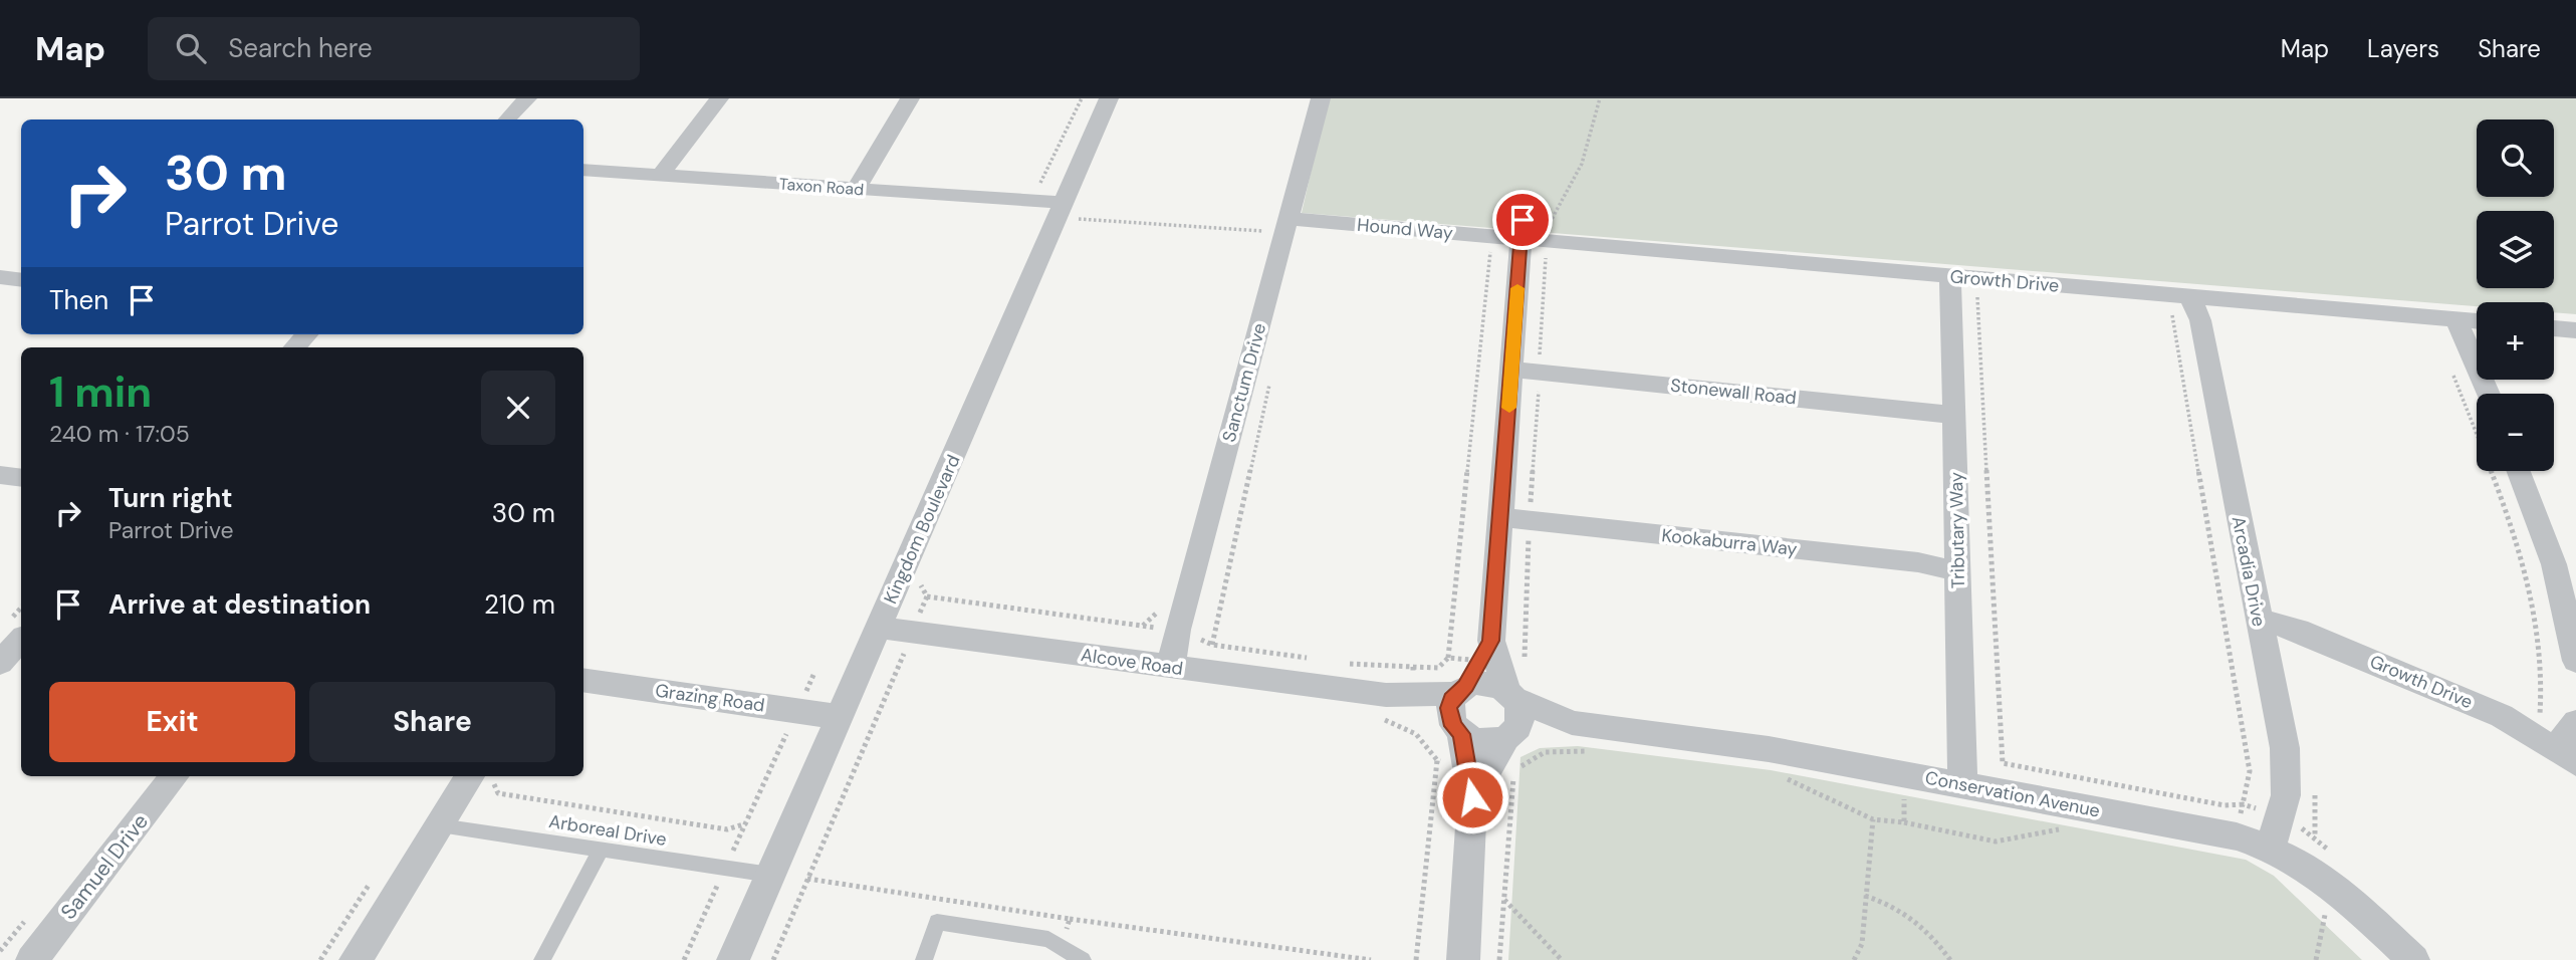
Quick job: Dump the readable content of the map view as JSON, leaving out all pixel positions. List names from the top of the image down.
{
  "streets": {
    "street": [
      "Taxon Road",
      "Hound Way",
      "Growth Drive",
      "Sanctum Drive",
      "Stonewall Road",
      "Kingdom Boulevard",
      "Tributary Way",
      "Kookaburra Way",
      "Arcadia Drive",
      "Alcove Road",
      "Grazing Road",
      "Conservation Avenue",
      "Samuel Drive"
    ],
    "lane": ["Arboreal Drive"]
  },
  "crossings": [
    ["Taxon Road", "Kingdom Boulevard"],
    ["Hound Way", "Growth Drive"],
    ["Hound Way", "Sanctum Drive"],
    ["Growth Drive", "Tributary Way"],
    ["Growth Drive", "Arcadia Drive"],
    ["Sanctum Drive", "Alcove Road"],
    ["Stonewall Road", "Tributary Way"],
    ["Kingdom Boulevard", "Alcove Road"],
    ["Kingdom Boulevard", "Grazing Road"],
    ["Kingdom Boulevard", "Arboreal Drive"],
    ["Tributary Way", "Kookaburra Way"],
    ["Tributary Way", "Conservation Avenue"],
    ["Arcadia Drive", "Conservation Avenue"],
    ["Alcove Road", "Conservation Avenue"]
  ],
  "page": {
    "header": "Map",
    "search": "Search here",
    "nav": ["Map", "Layers", "Share"],
    "map_buttons": ["+", "−"],
    "turn": ["30 m", "Parrot Drive"],
    "then": "Then",
    "heading": ["1 min", "240 m · 17:05"],
    "list": [
      {
        "name": "Turn right",
        "note": "Parrot Drive",
        "value": "30 m"
      },
      {
        "name": "Arrive at destination",
        "value": "210 m"
      }
    ],
    "buttons": ["Exit", "Share"]
  }
}
